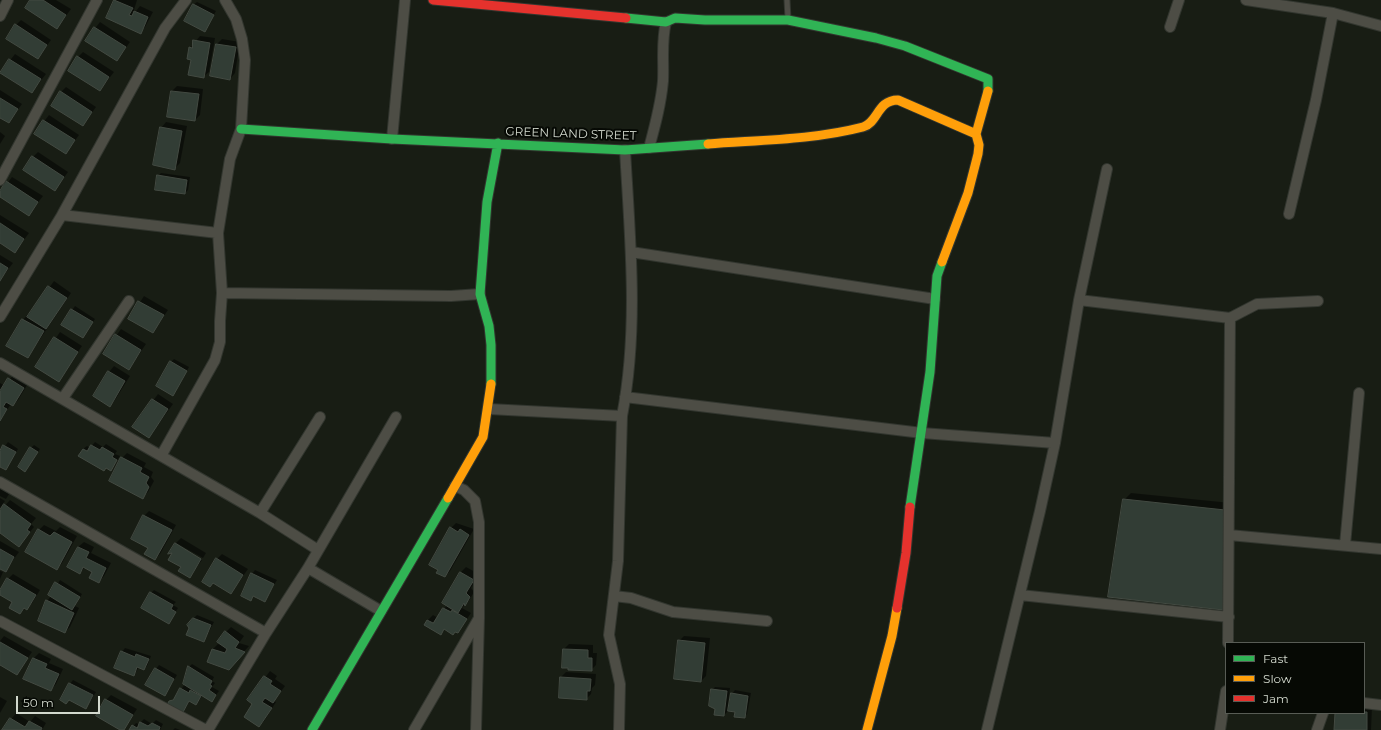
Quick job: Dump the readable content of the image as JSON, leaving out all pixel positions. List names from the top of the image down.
{
  "streets": {
    "street": ["GREEN LAND STREET"]
  },
  "legend": ["Fast", "Slow", "Jam"],
  "scale_bar": "50 m"
}
